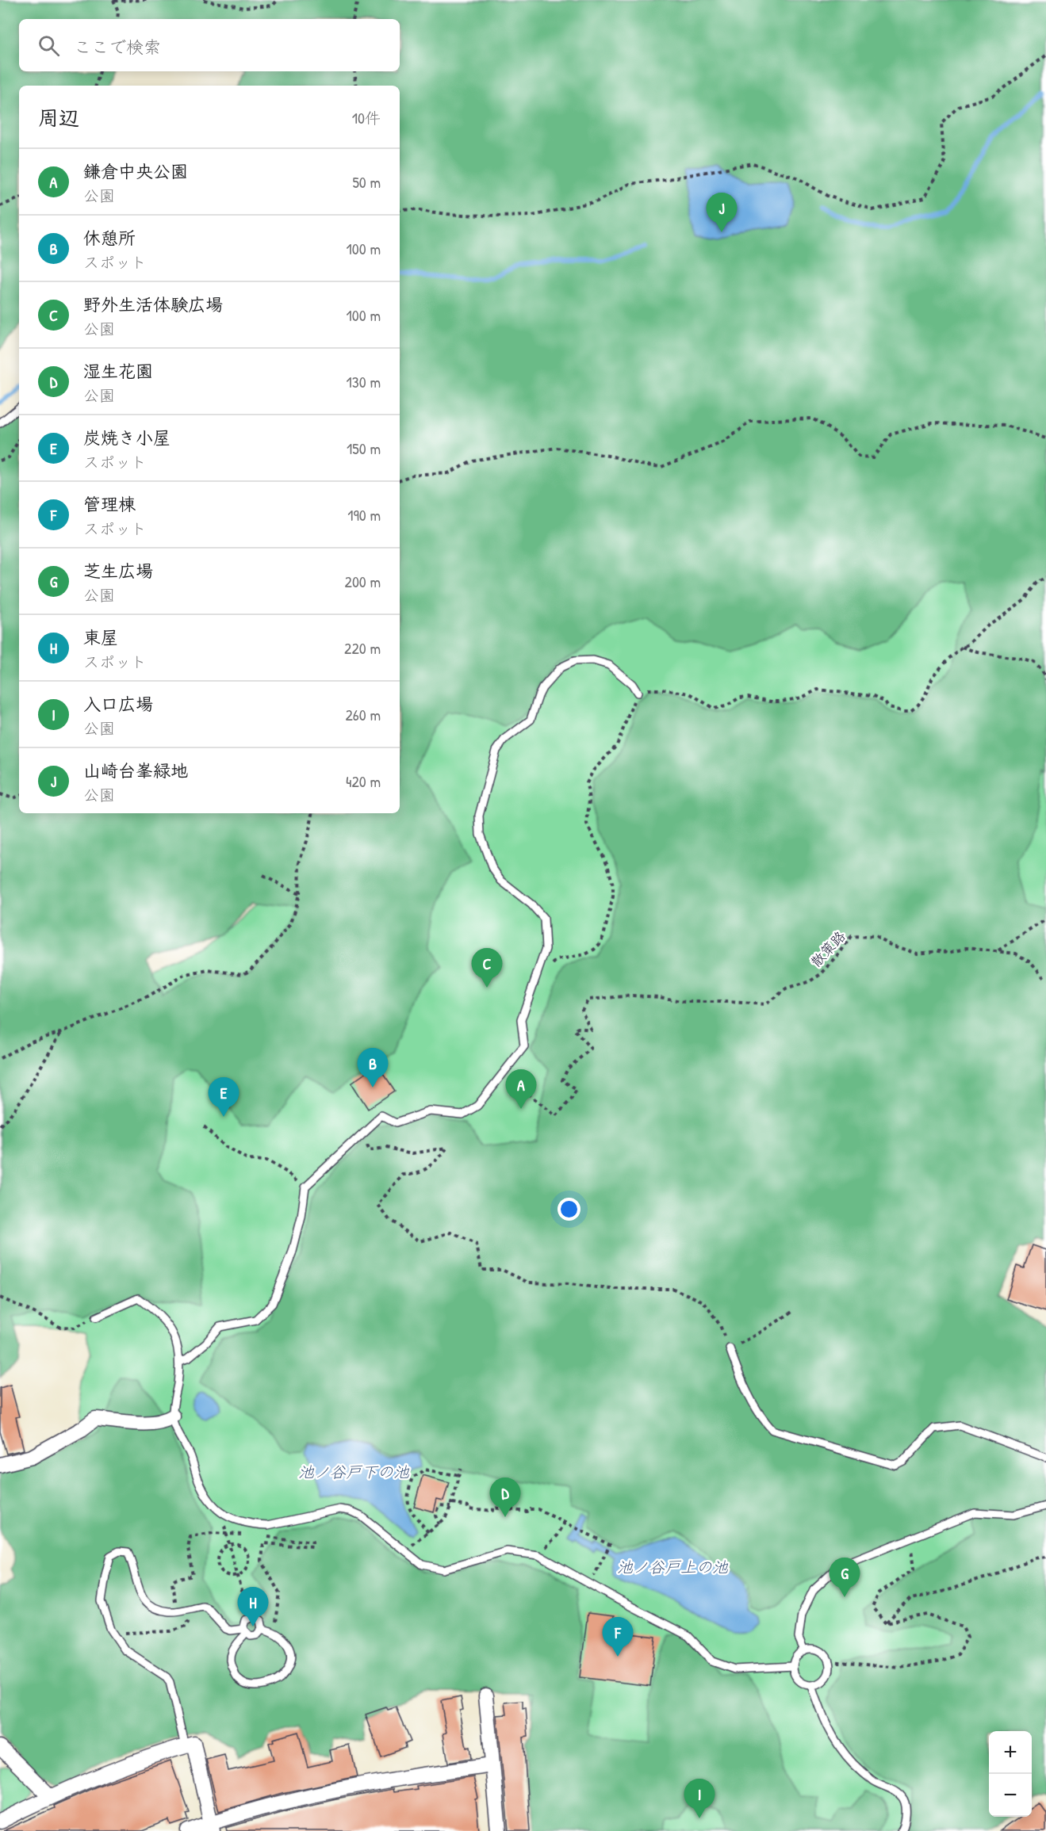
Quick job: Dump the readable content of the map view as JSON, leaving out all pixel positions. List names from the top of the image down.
{
  "streets": {
    "path": ["散策路"]
  },
  "water": ["池ノ谷戸下の池", "池ノ谷戸上の池"],
  "page": {
    "search": "ここで検索",
    "heading": ["周辺", "10件"],
    "list": [
      {
        "mark": "A",
        "name": "鎌倉中央公園",
        "note": "公園",
        "value": "50 m"
      },
      {
        "mark": "B",
        "name": "休憩所",
        "note": "スポット",
        "value": "100 m"
      },
      {
        "mark": "C",
        "name": "野外生活体験広場",
        "note": "公園",
        "value": "100 m"
      },
      {
        "mark": "D",
        "name": "湿生花園",
        "note": "公園",
        "value": "130 m"
      },
      {
        "mark": "E",
        "name": "炭焼き小屋",
        "note": "スポット",
        "value": "150 m"
      },
      {
        "mark": "F",
        "name": "管理棟",
        "note": "スポット",
        "value": "190 m"
      },
      {
        "mark": "G",
        "name": "芝生広場",
        "note": "公園",
        "value": "200 m"
      },
      {
        "mark": "H",
        "name": "東屋",
        "note": "スポット",
        "value": "220 m"
      },
      {
        "mark": "I",
        "name": "入口広場",
        "note": "公園",
        "value": "260 m"
      },
      {
        "mark": "J",
        "name": "山崎台峯緑地",
        "note": "公園",
        "value": "420 m"
      }
    ],
    "pins": [
      "J",
      "C",
      "B",
      "A",
      "E",
      "D",
      "G",
      "H",
      "F",
      "I"
    ],
    "map_buttons": ["+", "−"]
  }
}
